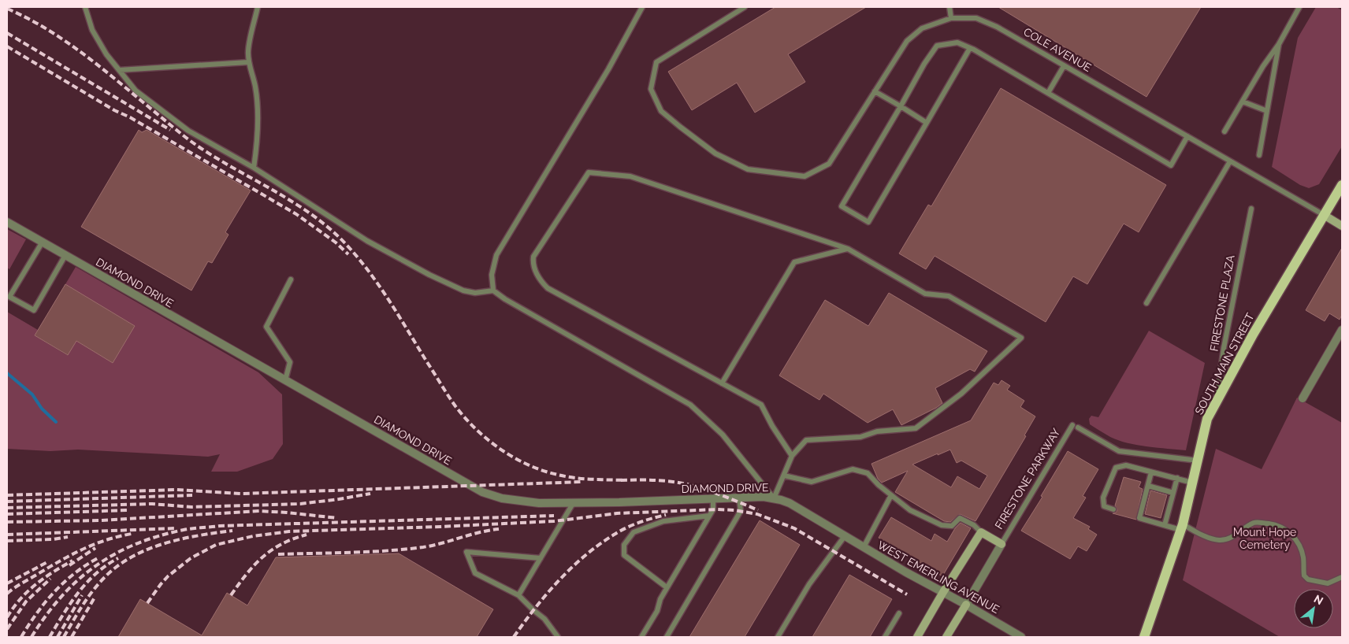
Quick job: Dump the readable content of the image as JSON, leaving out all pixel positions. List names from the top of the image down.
{
  "streets": {
    "main road": ["SOUTH MAIN STREET"],
    "street": [
      "COLE AVENUE",
      "DIAMOND DRIVE",
      "FIRESTONE PARKWAY",
      "WEST EMERLING AVENUE"
    ],
    "lane": ["FIRESTONE PLAZA"]
  },
  "crossings": [
    ["COLE AVENUE", "SOUTH MAIN STREET"],
    ["DIAMOND DRIVE", "WEST EMERLING AVENUE"],
    ["FIRESTONE PLAZA", "SOUTH MAIN STREET"],
    ["FIRESTONE PARKWAY", "WEST EMERLING AVENUE"]
  ],
  "parks": ["Mount Hope Cemetery"],
  "north": "top right"
}
